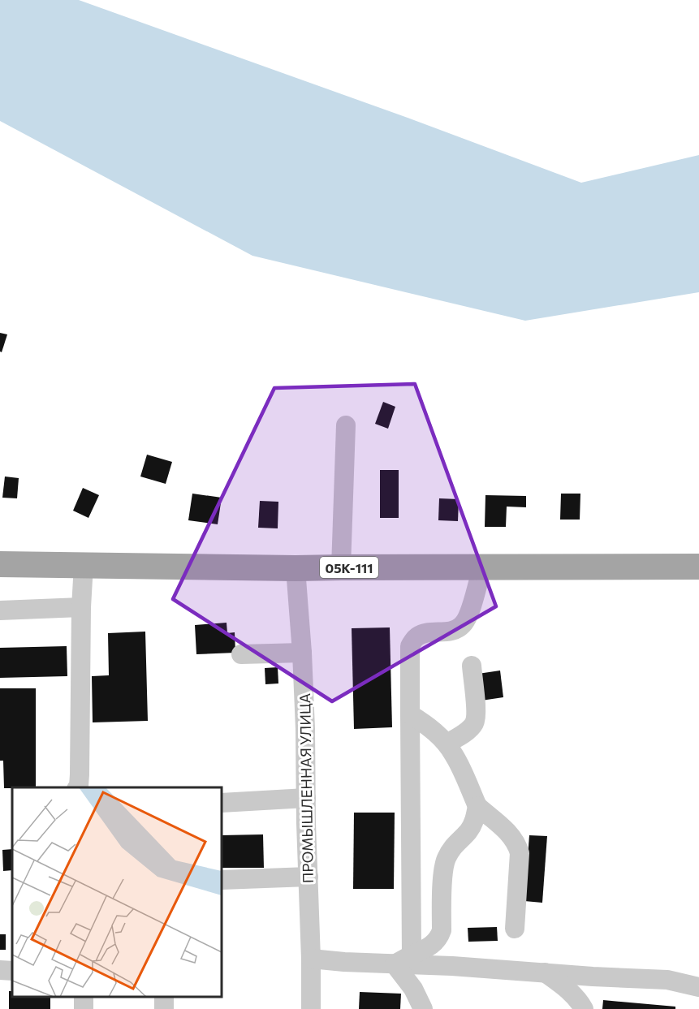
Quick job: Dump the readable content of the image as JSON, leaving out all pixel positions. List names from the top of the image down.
{
  "streets": {
    "main road": ["05К-111"],
    "lane": ["ПРОМЫШЛЕННАЯ УЛИЦА"]
  },
  "crossings": [
    ["05К-111", "ПРОМЫШЛЕННАЯ УЛИЦА"]
  ]
}
